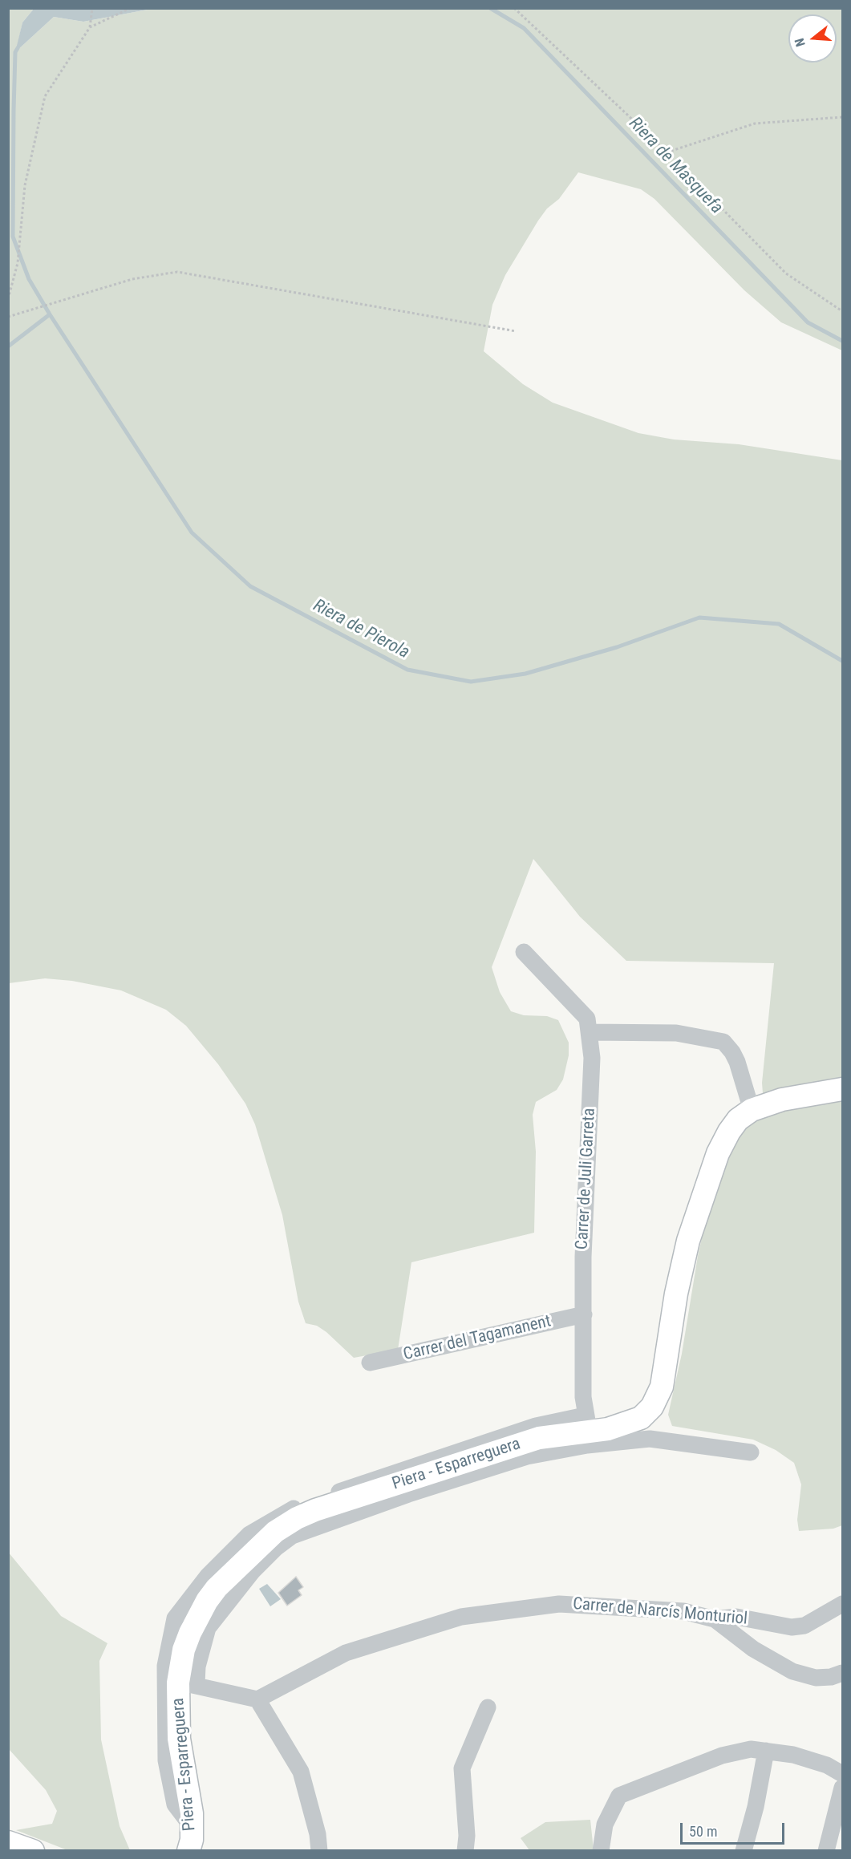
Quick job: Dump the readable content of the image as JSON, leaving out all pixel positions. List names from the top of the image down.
{
  "streets": {
    "main road": ["Piera - Esparreguera"],
    "street": ["Carrer de Juli Garreta", "Carrer del Tagamanent", "Carrer de Narcís Monturiol"]
  },
  "crossings": [
    ["Carrer de Juli Garreta", "Carrer del Tagamanent"],
    ["Carrer de Juli Garreta", "Piera - Esparreguera"]
  ],
  "water": ["Riera de Masquefa", "Riera de Pierola"],
  "scale_bar": "50 m",
  "north": "left"
}
